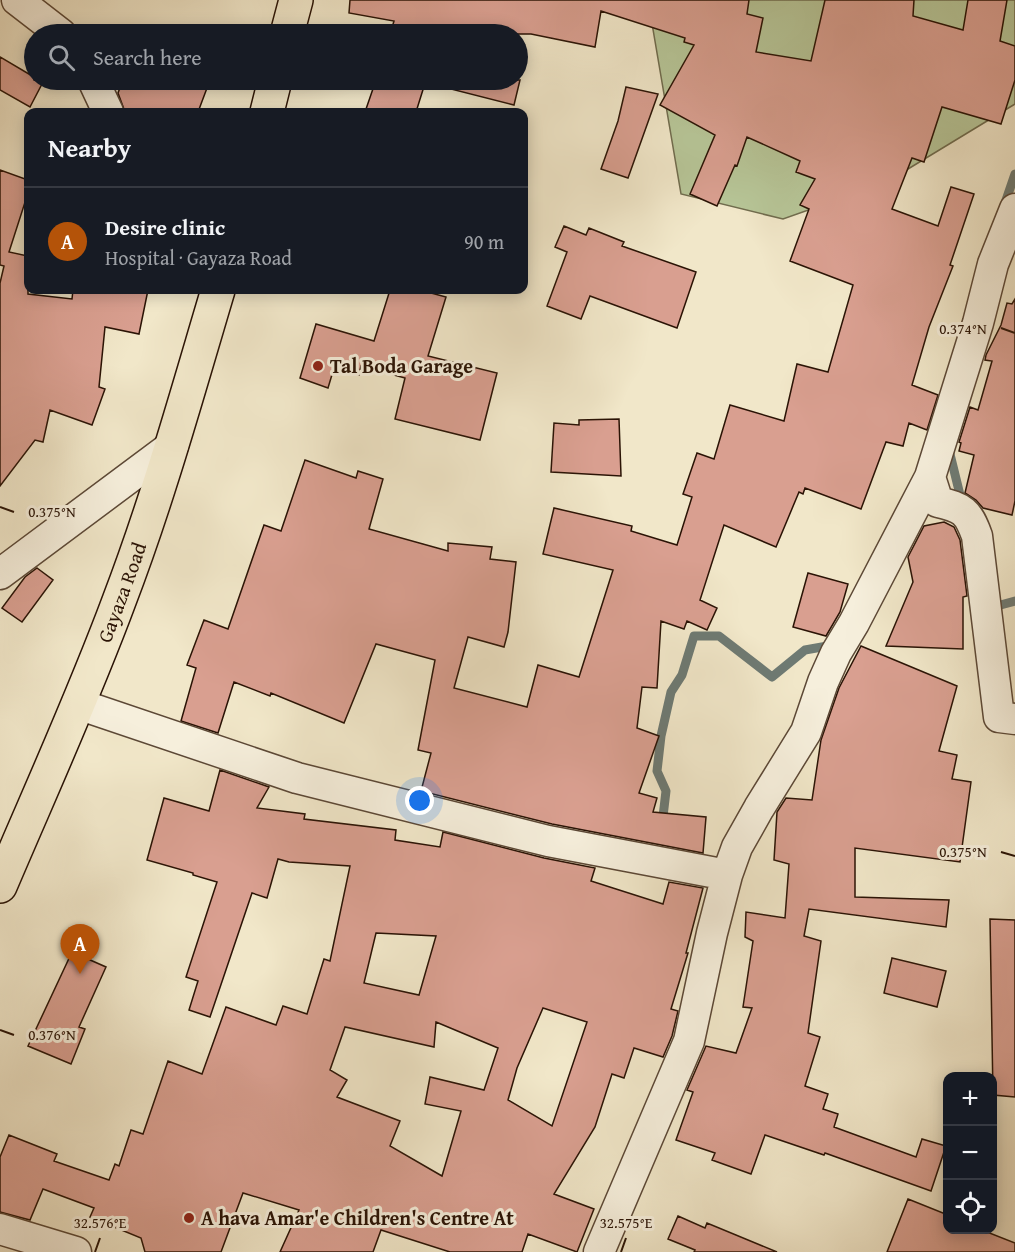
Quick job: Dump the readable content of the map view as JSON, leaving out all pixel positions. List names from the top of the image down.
{
  "streets": {
    "main road": ["Gayaza Road"]
  },
  "places": ["Tal Boda Garage", "A hava Amar'e Children's Centre At"],
  "page": {
    "search": "Search here",
    "heading": "Nearby",
    "list": [
      {
        "mark": "A",
        "name": "Desire clinic",
        "note": "Hospital · Gayaza Road",
        "value": "90 m"
      }
    ],
    "pins": "A",
    "map_buttons": ["+", "−"]
  },
  "coordinates": [
    "0.374°N",
    "0.375°N",
    "0.376°N",
    "32.576°E",
    "32.575°E"
  ]
}
